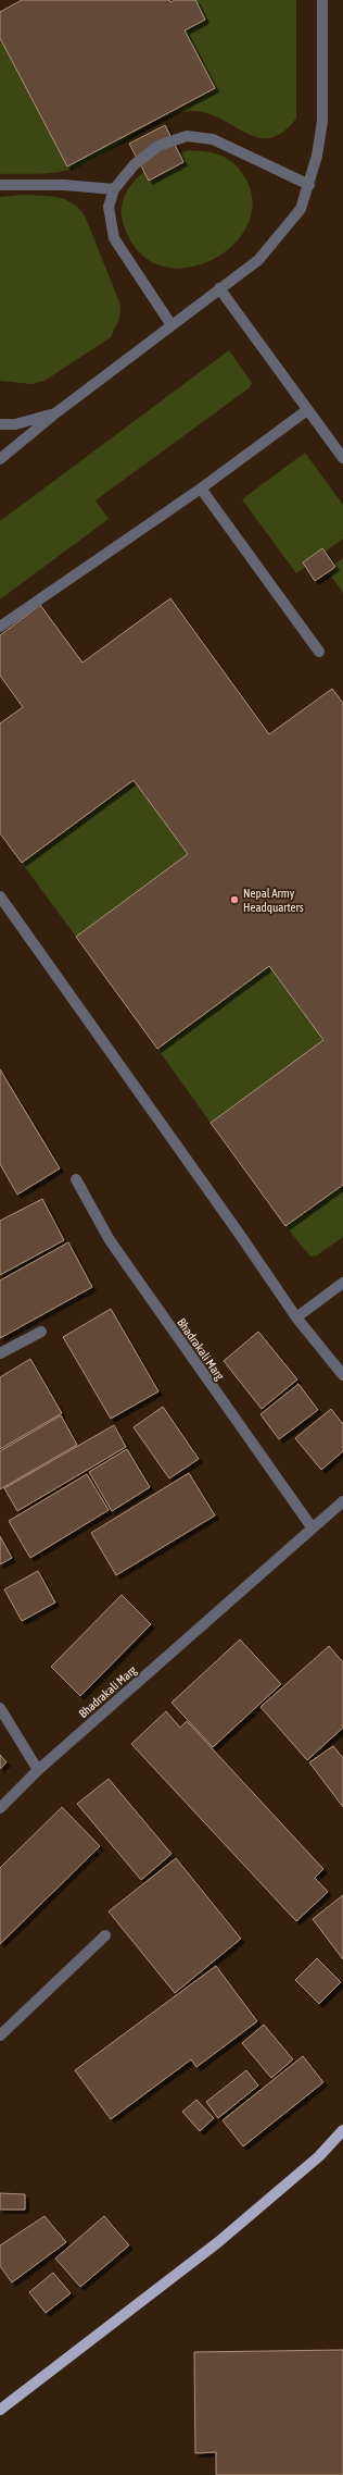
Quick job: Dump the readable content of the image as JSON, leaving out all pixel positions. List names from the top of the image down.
{
  "streets": {
    "lane": ["Bhadrakali Marg"]
  },
  "places": ["Nepal Army Headquarters"]
}
